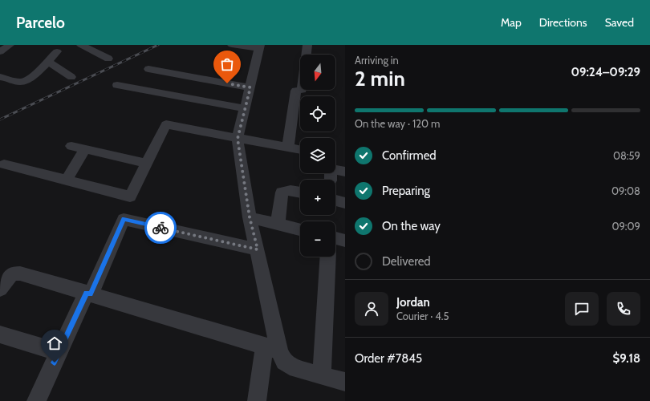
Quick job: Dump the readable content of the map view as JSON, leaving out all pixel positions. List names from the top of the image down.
{
  "north": "bottom",
  "page": {
    "header": "Parcelo",
    "nav": ["Map", "Directions", "Saved"],
    "heading": ["2 min", "Arriving in", "09:24–09:29"],
    "panel": [
      "Jordan",
      "Courier · 4.5",
      "Order #7845",
      "$9.18"
    ],
    "map_buttons": ["+", "−"],
    "bar": "On the way · 120 m",
    "list": [
      ["Confirmed", "08:59"],
      ["Preparing", "09:08"],
      ["On the way", "09:09"],
      "Delivered"
    ]
  }
}
